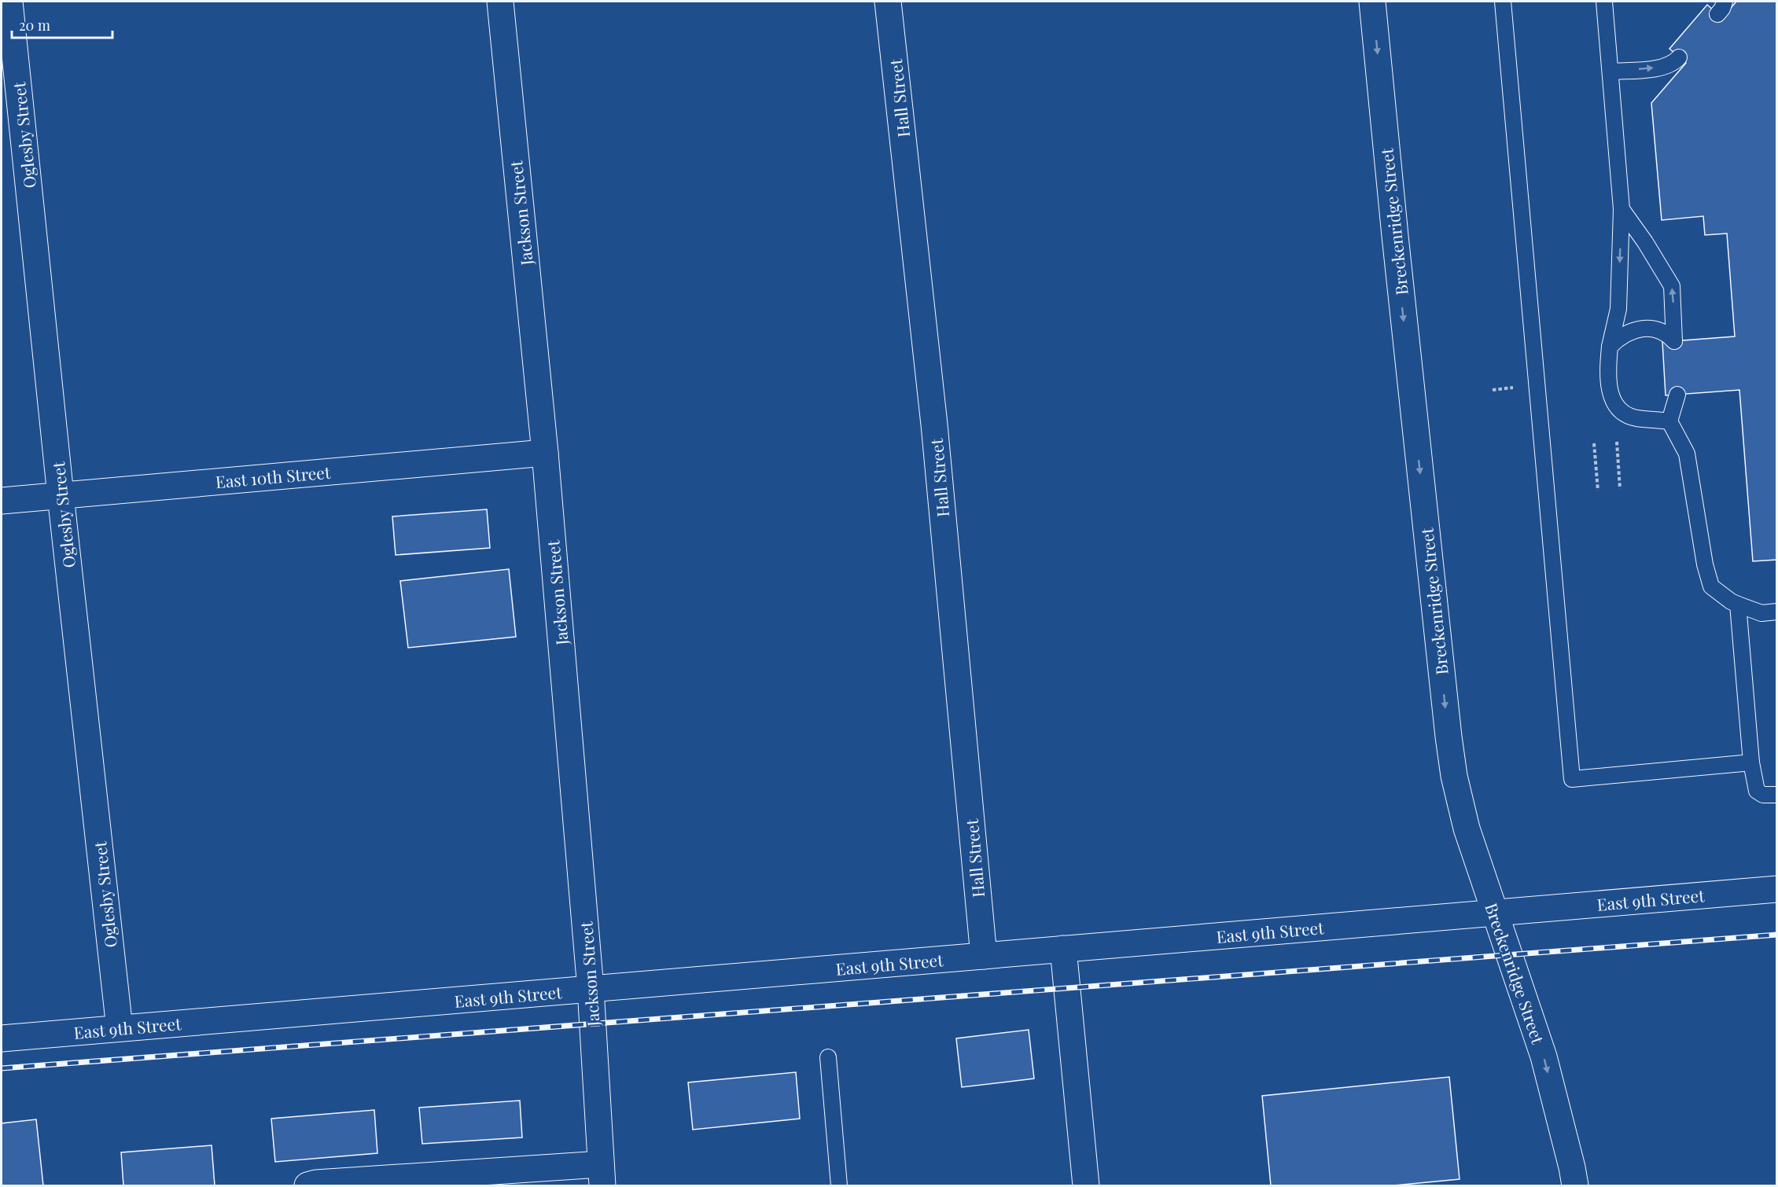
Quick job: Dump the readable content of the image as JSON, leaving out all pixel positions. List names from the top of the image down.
{
  "streets": {
    "street": [
      "Hall Street",
      "Oglesby Street",
      "Jackson Street",
      "Breckenridge Street",
      "East 10th Street",
      "East 9th Street"
    ]
  },
  "crossings": [
    ["Hall Street", "East 9th Street"],
    ["Oglesby Street", "East 10th Street"],
    ["Oglesby Street", "East 9th Street"],
    ["Jackson Street", "East 10th Street"],
    ["Jackson Street", "East 9th Street"],
    ["Breckenridge Street", "East 9th Street"]
  ],
  "one_way": ["Breckenridge Street"],
  "scale_bar": "20 m"
}
